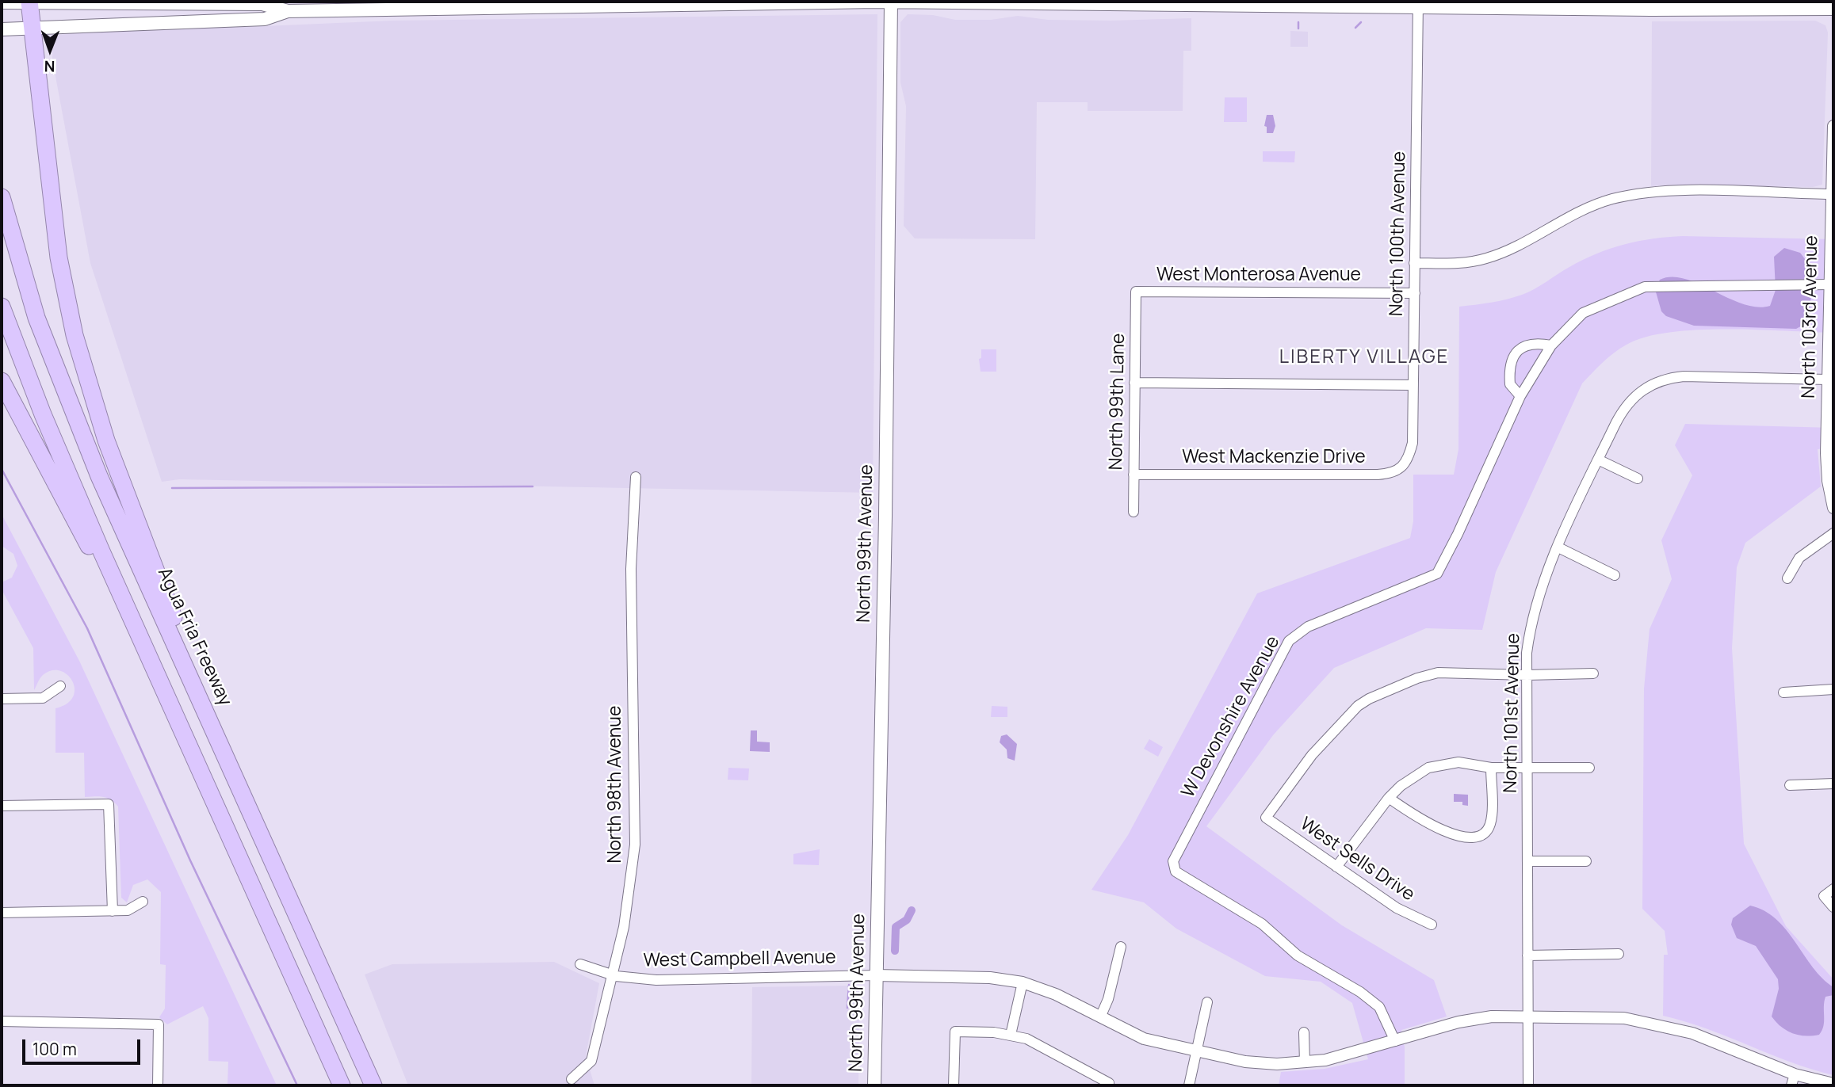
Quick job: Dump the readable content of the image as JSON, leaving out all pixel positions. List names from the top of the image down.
{
  "streets": {
    "highway": ["Agua Fria Freeway"],
    "main road": ["North 99th Avenue"],
    "street": [
      "North 100th Avenue",
      "West Monterosa Avenue",
      "North 103rd Avenue",
      "North 99th Lane",
      "West Mackenzie Drive",
      "North 101st Avenue",
      "W Devonshire Avenue",
      "North 98th Avenue",
      "West Sells Drive",
      "West Campbell Avenue"
    ]
  },
  "crossings": [
    ["North 100th Avenue", "West Monterosa Avenue"],
    ["North 100th Avenue", "West Mackenzie Drive"],
    ["West Monterosa Avenue", "North 99th Lane"],
    ["North 103rd Avenue", "North 101st Avenue"],
    ["North 103rd Avenue", "W Devonshire Avenue"],
    ["North 99th Lane", "West Mackenzie Drive"],
    ["North 99th Avenue", "West Campbell Avenue"],
    ["North 101st Avenue", "West Sells Drive"],
    ["North 101st Avenue", "West Campbell Avenue"],
    ["W Devonshire Avenue", "West Campbell Avenue"],
    ["North 98th Avenue", "West Campbell Avenue"]
  ],
  "districts": ["LIBERTY VILLAGE"],
  "scale_bar": "100 m",
  "north": "bottom"
}
